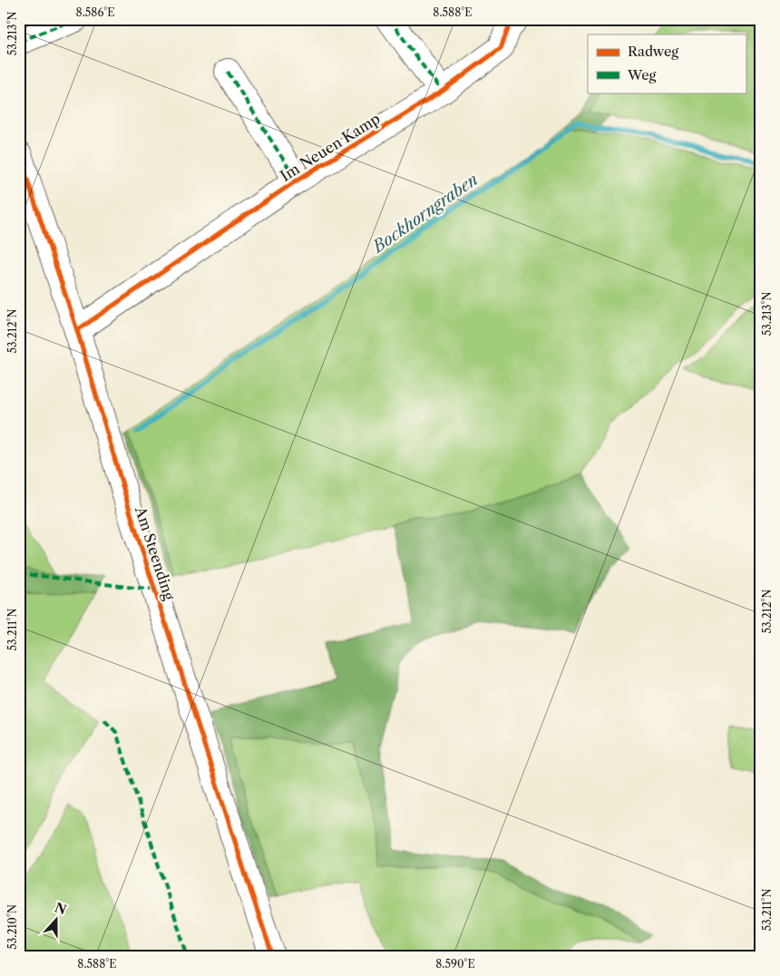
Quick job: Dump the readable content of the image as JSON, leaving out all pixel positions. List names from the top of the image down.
{
  "streets": {
    "street": ["Im Neuen Kamp", "Am Steending"]
  },
  "crossings": [
    ["Im Neuen Kamp", "Am Steending"]
  ],
  "water": ["Bockhorngraben"],
  "legend": ["Radweg", "Weg"],
  "north": "top",
  "coordinates": [
    "8.586°E",
    "8.588°E",
    "53.213°N",
    "53.212°N",
    "53.211°N",
    "53.210°N",
    "8.590°E"
  ]
}
